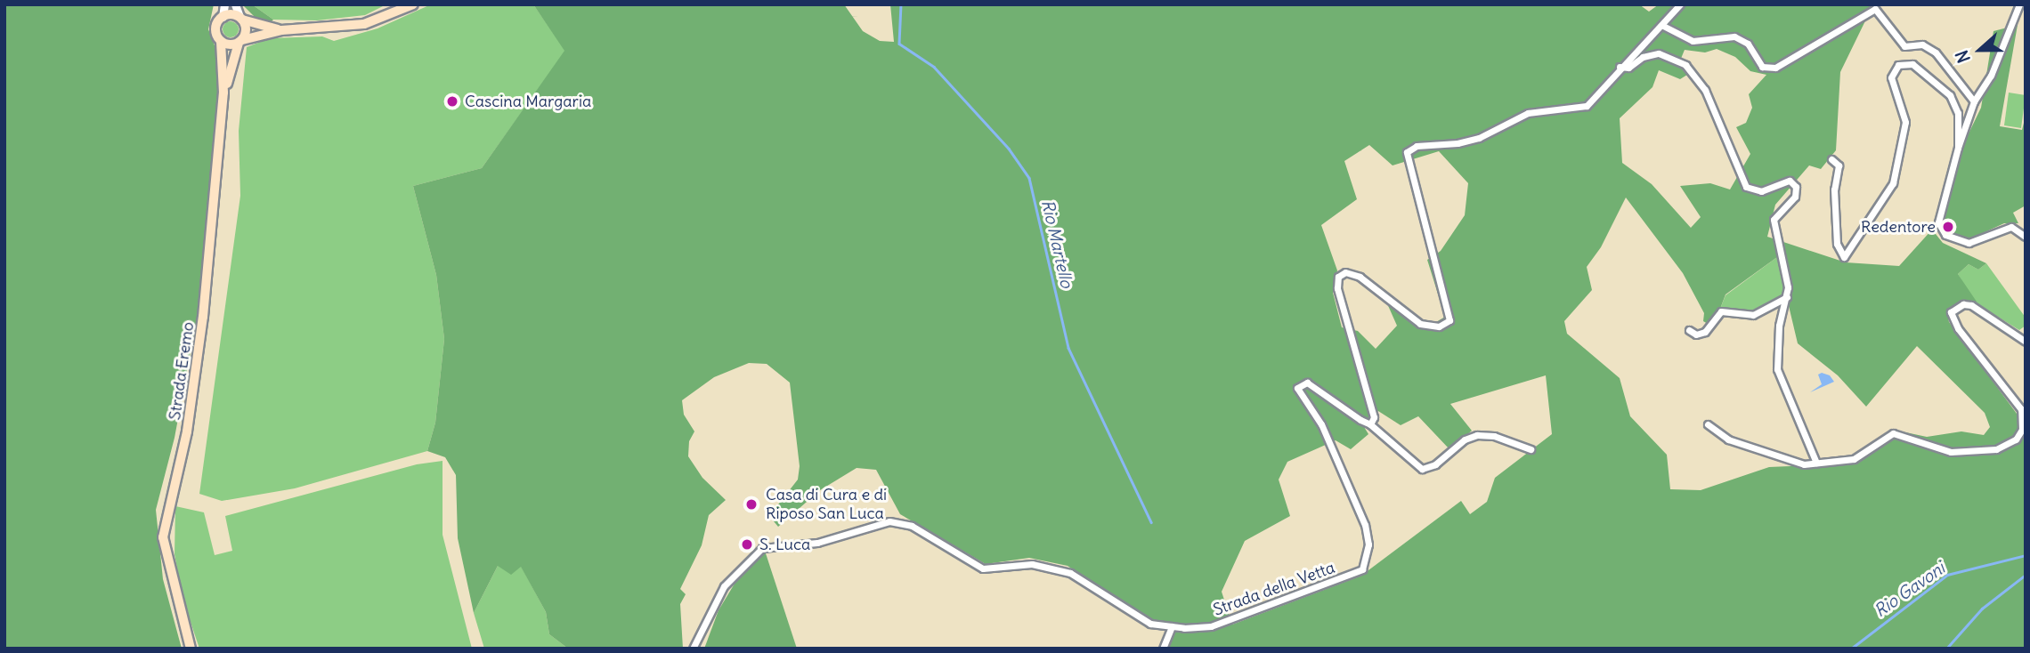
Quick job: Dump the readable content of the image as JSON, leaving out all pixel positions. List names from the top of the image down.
{
  "streets": {
    "main road": ["Strada Eremo"],
    "street": ["Strada della Vetta"]
  },
  "water": ["Rio Martello", "Rio Gavoni"],
  "places": [
    "Cascina Margaria",
    "Redentore",
    "Casa di Cura e di Riposo San Luca",
    "S. Luca"
  ],
  "north": "left"
}
